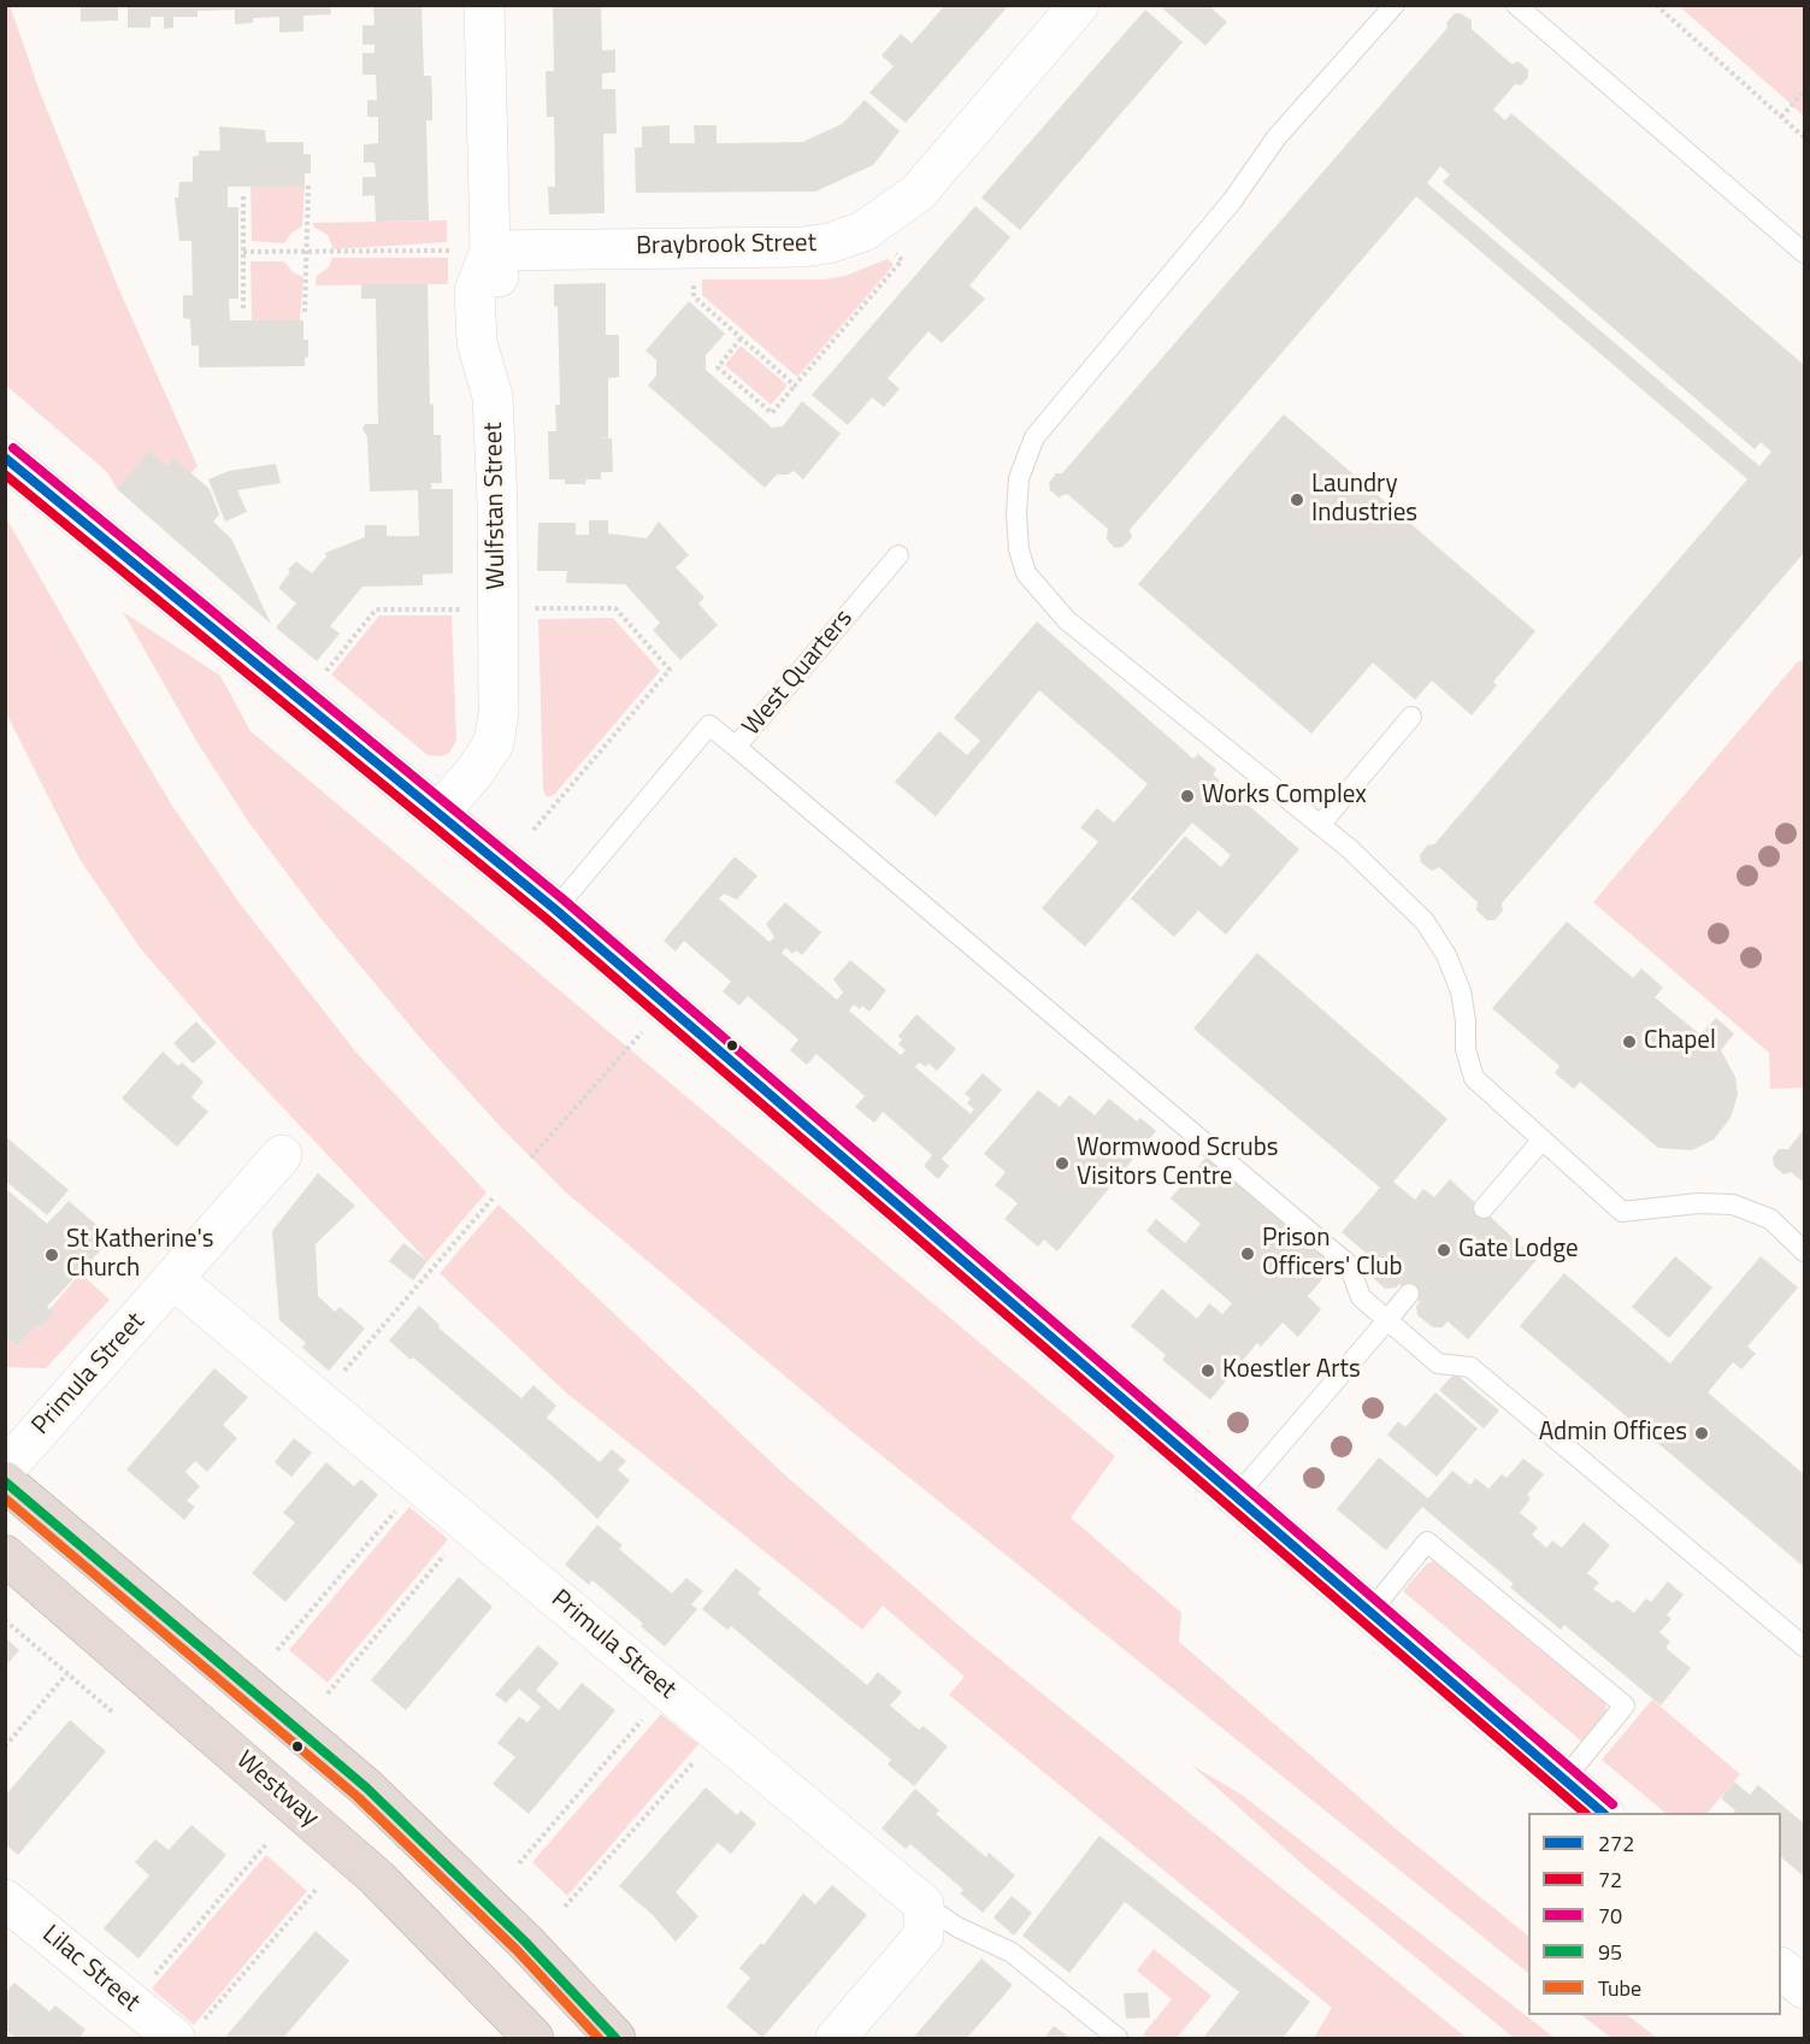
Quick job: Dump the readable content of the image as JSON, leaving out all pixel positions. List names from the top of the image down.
{
  "streets": {
    "highway": ["Westway"],
    "street": [
      "Braybrook Street",
      "Wulfstan Street",
      "Primula Street",
      "Lilac Street"
    ],
    "lane": ["West Quarters"]
  },
  "crossings": [
    ["Braybrook Street", "Wulfstan Street"]
  ],
  "places": [
    "Laundry Industries",
    "Works Complex",
    "Chapel",
    "Wormwood Scrubs Visitors Centre",
    "Gate Lodge",
    "Prison Officers' Club",
    "St Katherine's Church",
    "Koestler Arts",
    "Admin Offices"
  ],
  "lines": [
    "transit line 70",
    "transit line 272",
    "transit line 72",
    "transit line 95",
    "transit line Tube"
  ],
  "legend": [
    "272",
    "72",
    "70",
    "95",
    "Tube"
  ]
}
